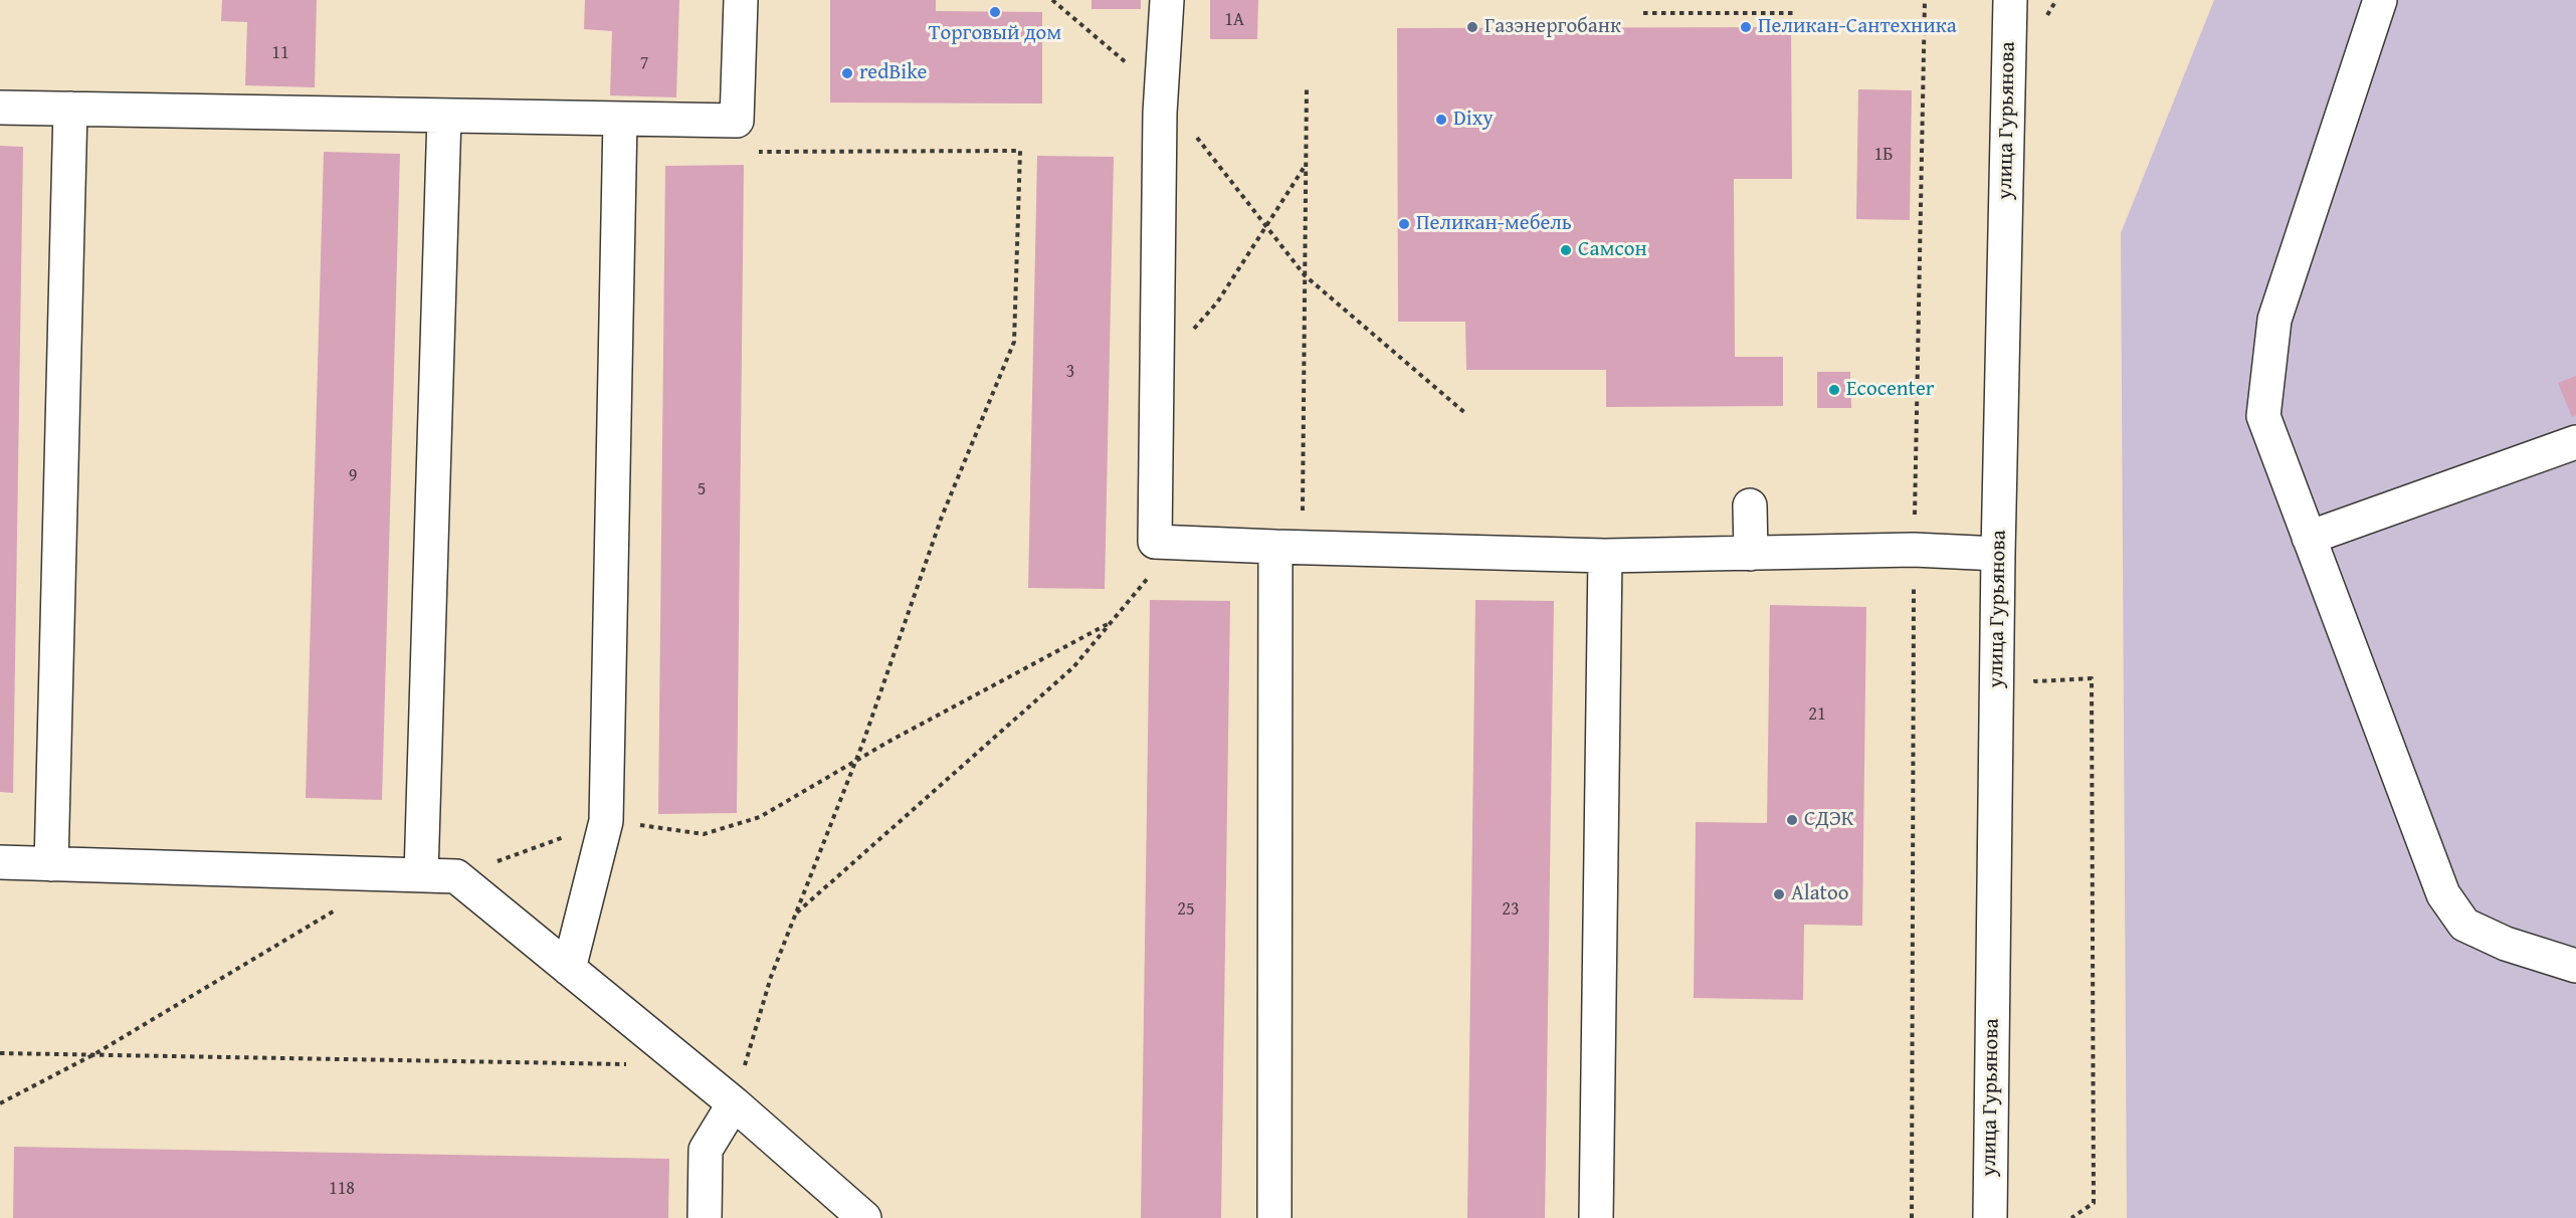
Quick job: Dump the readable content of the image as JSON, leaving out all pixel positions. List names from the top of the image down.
{
  "streets": {
    "street": ["улица Гурьянова"]
  },
  "places": [
    "Торговый дом",
    "Газэнергобанк",
    "Пеликан-Сантехника",
    "redBike",
    "Dixy",
    "Пеликан-мебель",
    "Самсон",
    "Ecocenter",
    "СДЭК",
    "Alatoo"
  ],
  "house_numbers": [
    "1А",
    "11",
    "7",
    "1Б",
    "3",
    "9",
    "5",
    "21",
    "25",
    "23",
    "118"
  ]
}
